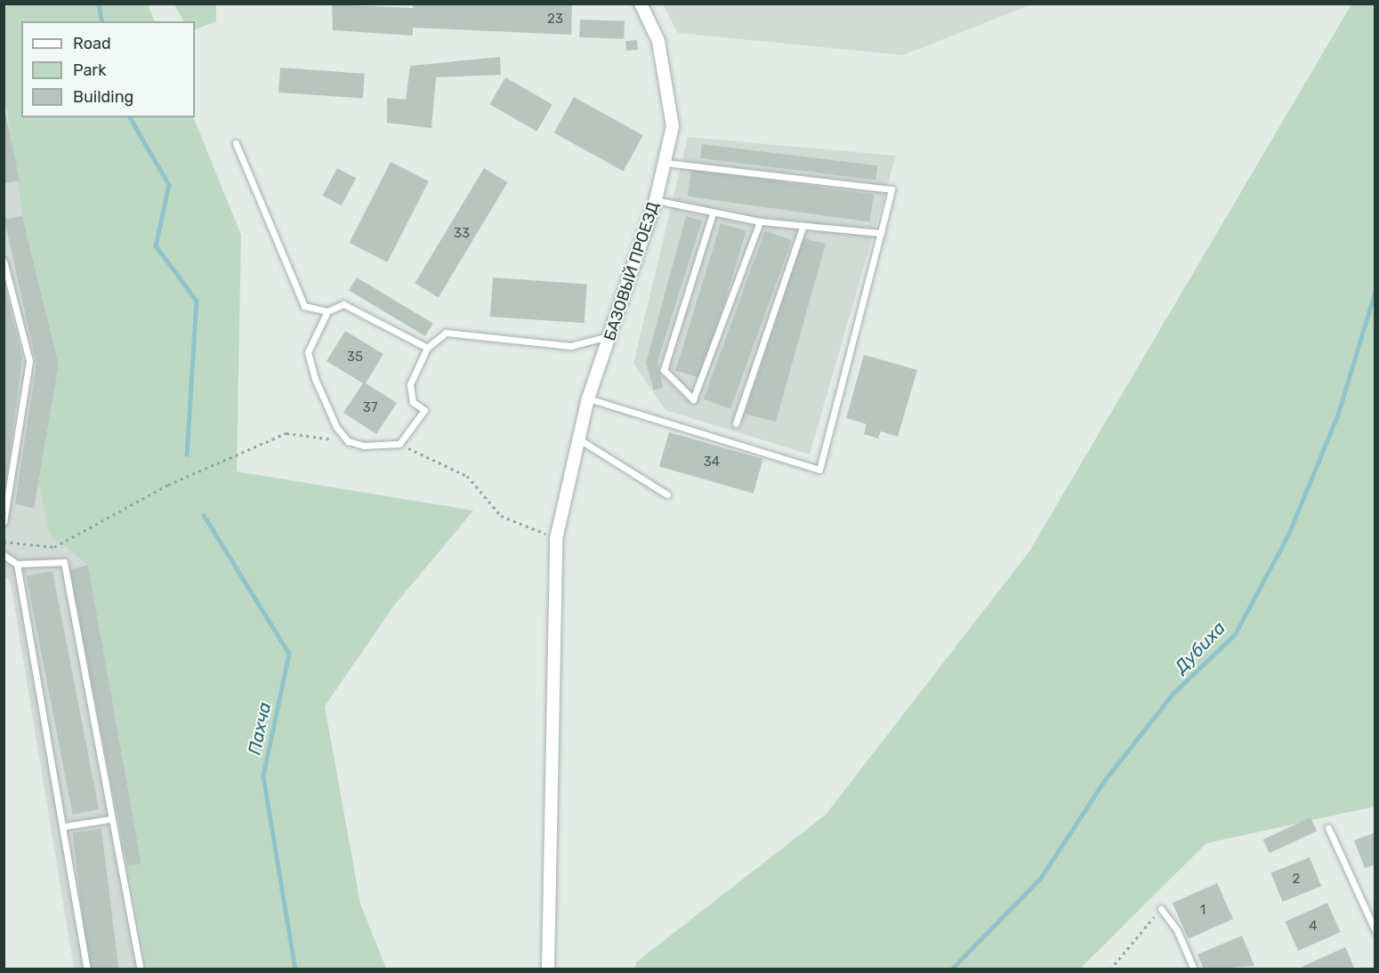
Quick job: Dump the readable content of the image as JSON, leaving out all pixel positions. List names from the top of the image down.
{
  "streets": {
    "street": ["БАЗОВЫЙ ПРОЕЗД"]
  },
  "water": ["Дубиха", "Пахча"],
  "house_numbers": [
    "23",
    "33",
    "35",
    "37",
    "34",
    "2",
    "1",
    "4"
  ],
  "legend": ["Road", "Park", "Building"]
}
